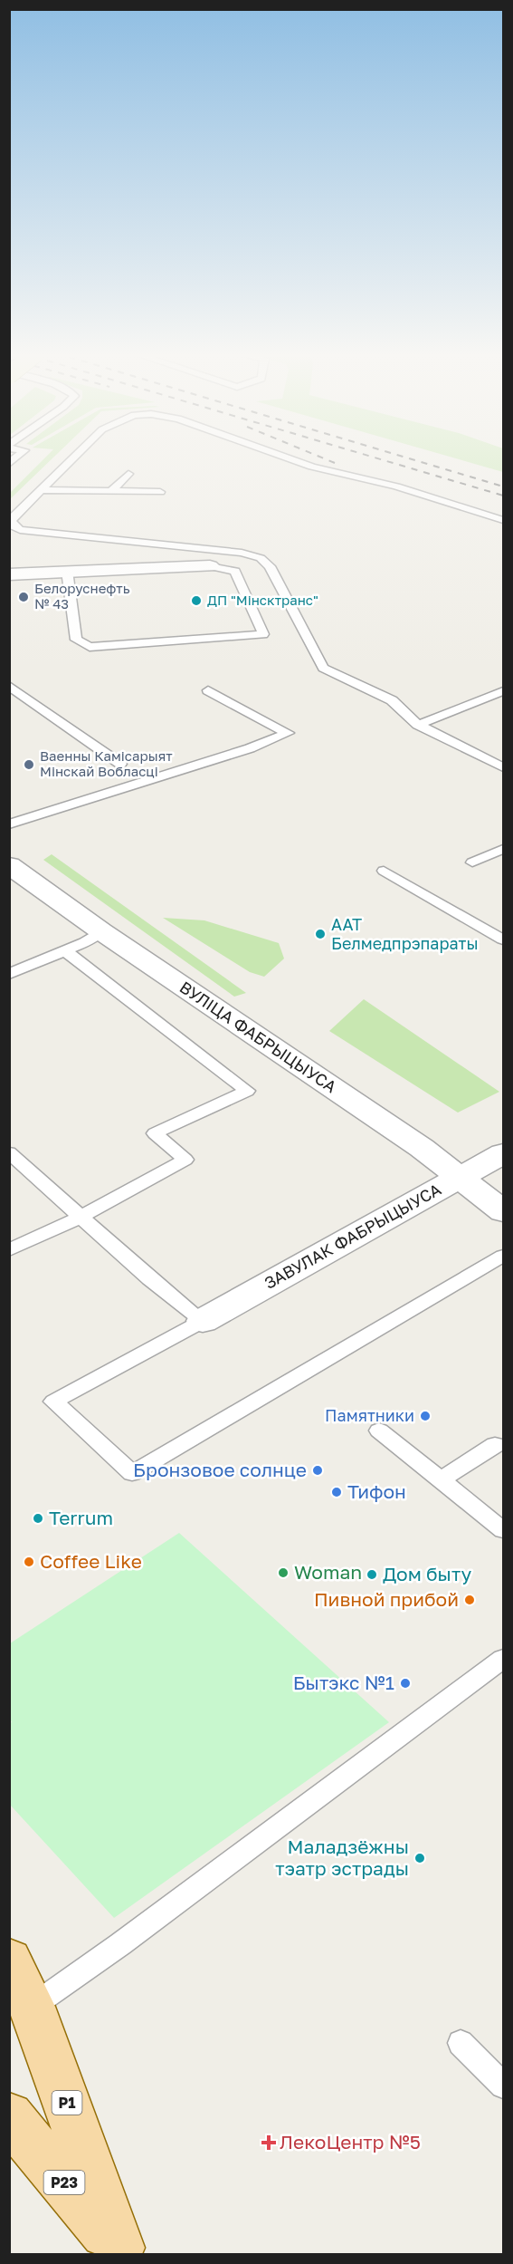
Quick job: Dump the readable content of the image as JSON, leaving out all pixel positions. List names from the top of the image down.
{
  "streets": {
    "main road": ["Р1", "Р23"],
    "street": ["ВУЛІЦА ФАБРЫЦЫУСА", "ЗАВУЛАК ФАБРЫЦЫУСА"]
  },
  "crossings": [
    ["ВУЛІЦА ФАБРЫЦЫУСА", "ЗАВУЛАК ФАБРЫЦЫУСА"],
    ["Р1", "Р23"]
  ],
  "places": {
    "other": [
      "Белоруснефть № 43",
      "ДП \"Мінсктранс\"",
      "Ваенны Камісарыят Мінскай Вобласці",
      "ААТ Белмедпрэпараты",
      "Памятники",
      "Бронзовое солнце",
      "Тифон",
      "Terrum",
      "Coffee Like",
      "Woman",
      "Дом быту",
      "Пивной прибой",
      "Бытэкс №1",
      "Маладзёжны тэатр эстрады"
    ],
    "health": ["ЛекоЦентр №5"]
  }
}
